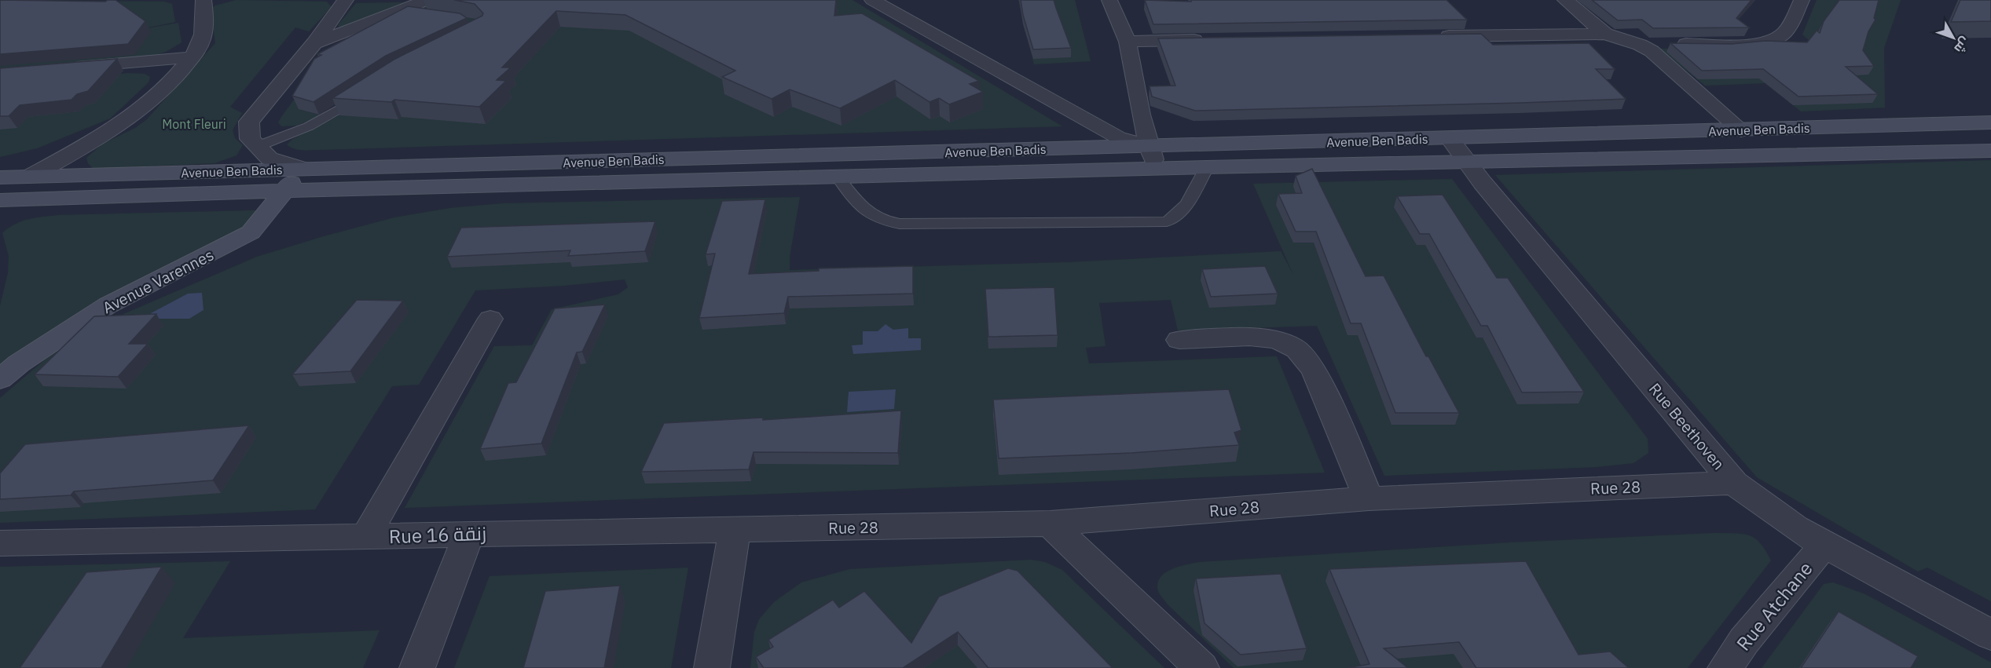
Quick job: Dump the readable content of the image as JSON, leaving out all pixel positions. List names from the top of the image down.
{
  "streets": {
    "main road": ["Avenue Ben Badis", "Avenue Varennes"],
    "street": [
      "Rue Beethoven",
      "Rue 28",
      "Rue 16 زنقة",
      "Rue Atchane"
    ]
  },
  "crossings": [
    ["Avenue Ben Badis", "Avenue Varennes"],
    ["Avenue Ben Badis", "Rue Beethoven"],
    ["Rue Beethoven", "Rue 28"],
    ["Rue Beethoven", "Rue Atchane"],
    ["Rue 28", "Rue 16 زنقة"]
  ],
  "parks": ["Mont Fleuri"],
  "north": "bottom right"
}
